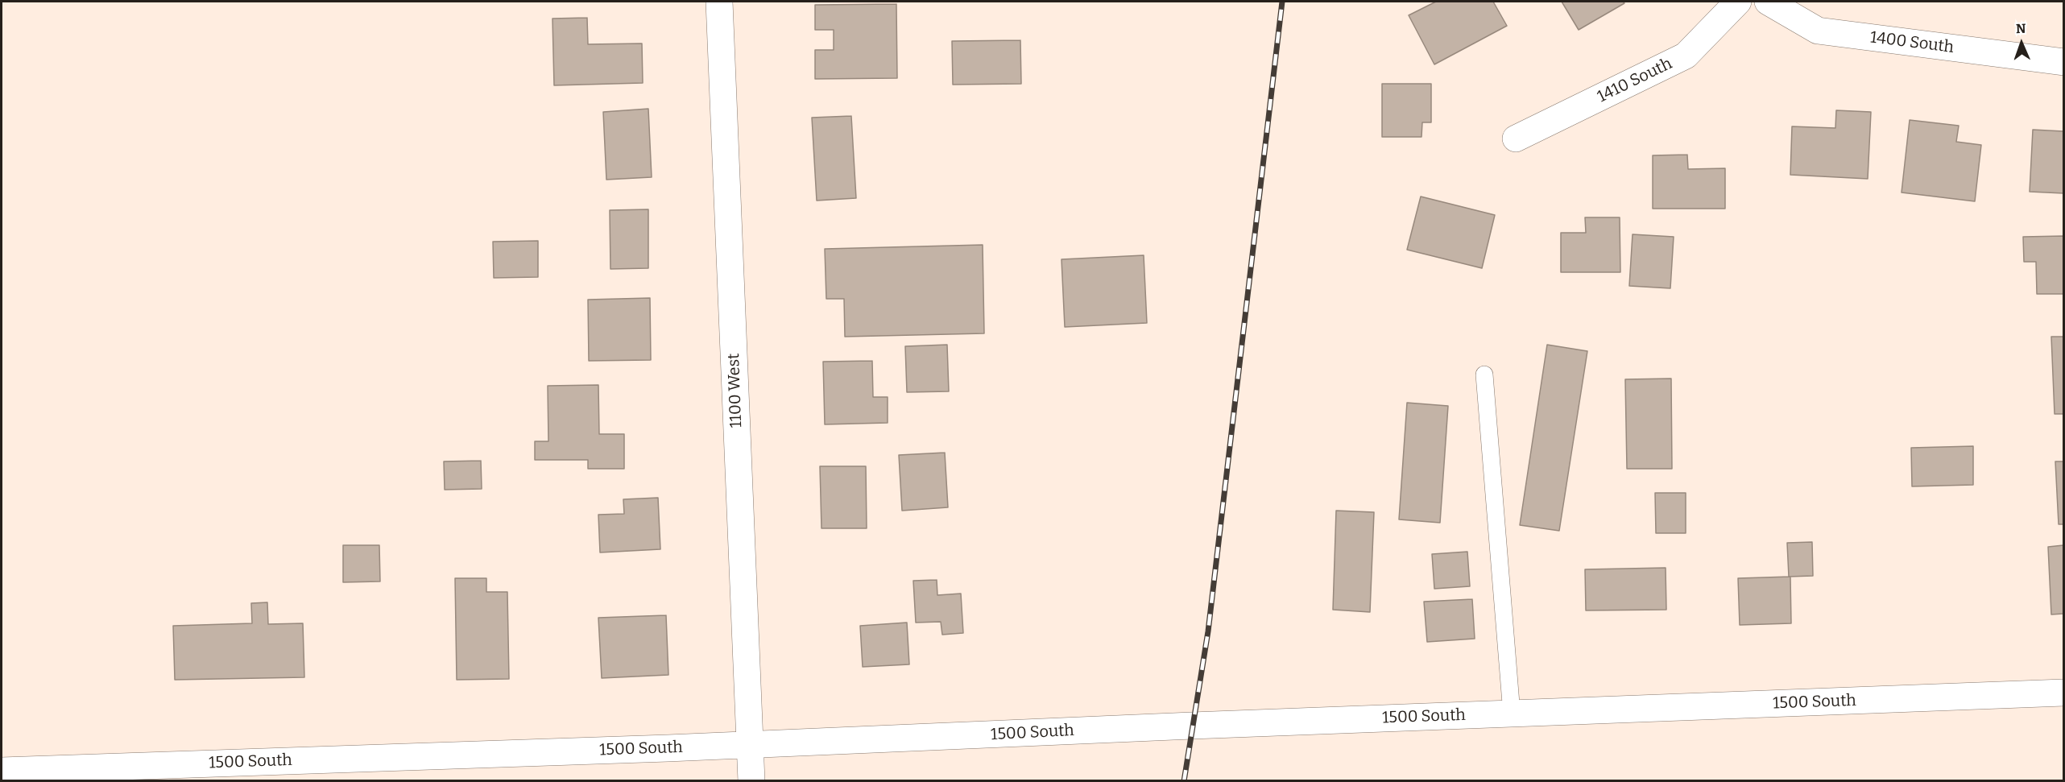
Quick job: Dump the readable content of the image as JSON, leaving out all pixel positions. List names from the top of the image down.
{
  "streets": {
    "street": [
      "1400 South",
      "1410 South",
      "1100 West",
      "1500 South"
    ]
  },
  "crossings": [
    ["1100 West", "1500 South"]
  ],
  "north": "top"
}
